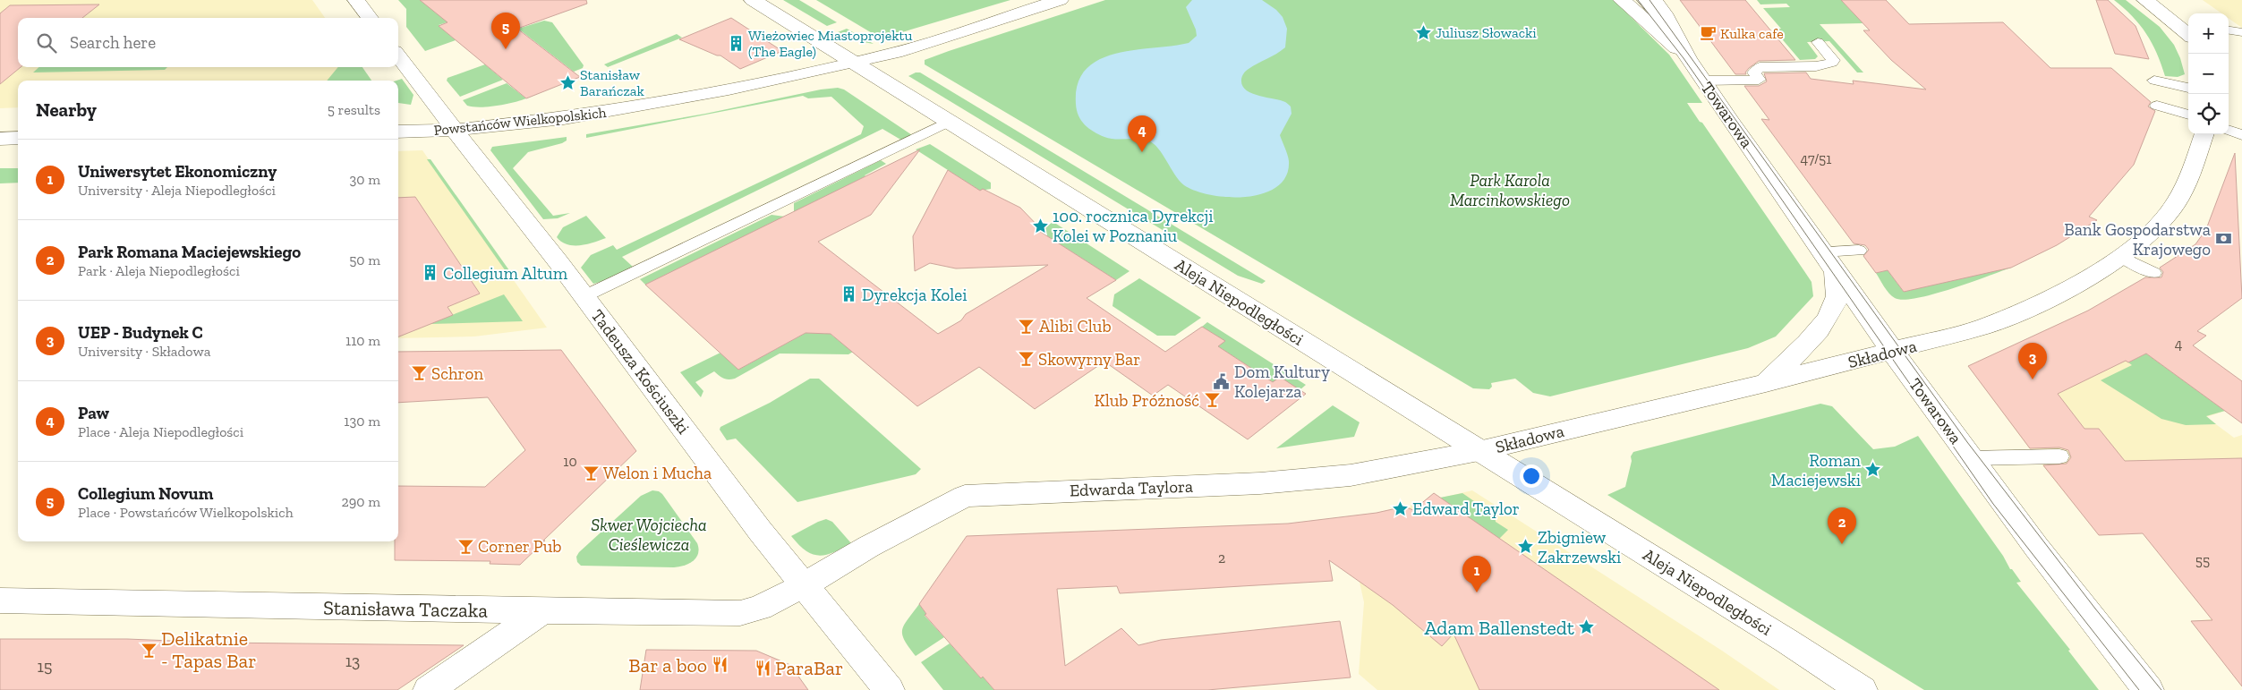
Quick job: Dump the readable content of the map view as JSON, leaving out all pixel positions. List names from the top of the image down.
{
  "streets": {
    "street": [
      "Towarowa",
      "Powstańców Wielkopolskich",
      "Aleja Niepodległości",
      "Składowa",
      "Tadeusza Kościuszki",
      "Edwarda Taylora",
      "Stanisława Taczaka"
    ]
  },
  "crossings": [
    ["Towarowa", "Składowa"],
    ["Powstańców Wielkopolskich", "Aleja Niepodległości"],
    ["Powstańców Wielkopolskich", "Tadeusza Kościuszki"],
    ["Aleja Niepodległości", "Składowa"],
    ["Aleja Niepodległości", "Edwarda Taylora"],
    ["Składowa", "Edwarda Taylora"],
    ["Tadeusza Kościuszki", "Edwarda Taylora"],
    ["Tadeusza Kościuszki", "Stanisława Taczaka"],
    ["Edwarda Taylora", "Stanisława Taczaka"]
  ],
  "parks": ["Park Karola Marcinkowskiego", "Skwer Wojciecha Cieślewicza"],
  "places": {
    "place": [
      "Juliusz Słowacki",
      "Stanisław Barańczak",
      "100. rocznica Dyrekcji Kolei w Poznaniu",
      "Roman Maciejewski",
      "Edward Taylor",
      "Zbigniew Zakrzewski",
      "Adam Ballenstedt"
    ],
    "cafe": ["Kulka cafe"],
    "building": ["Wieżowiec Miastoprojektu (The Eagle)", "Collegium Altum", "Dyrekcja Kolei"],
    "bank": ["Bank Gospodarstwa Krajowego"],
    "bar": [
      "Alibi Club",
      "Skowyrny Bar",
      "Schron",
      "Klub Próżność",
      "Welon i Mucha",
      "Corner Pub",
      "Delikatnie - Tapas Bar"
    ],
    "public building": ["Dom Kultury Kolejarza"],
    "restaurant": ["Bar a boo", "ParaBar"]
  },
  "house_numbers": [
    "47/51",
    "4",
    "10",
    "2",
    "55",
    "13",
    "15"
  ],
  "page": {
    "pins": [
      "5",
      "4",
      "3",
      "2",
      "1"
    ],
    "map_buttons": ["+", "−"],
    "search": "Search here",
    "heading": ["Nearby", "5 results"],
    "list": [
      {
        "mark": "1",
        "name": "Uniwersytet Ekonomiczny",
        "note": "University · Aleja Niepodległości",
        "value": "30 m"
      },
      {
        "mark": "2",
        "name": "Park Romana Maciejewskiego",
        "note": "Park · Aleja Niepodległości",
        "value": "50 m"
      },
      {
        "mark": "3",
        "name": "UEP - Budynek C",
        "note": "University · Składowa",
        "value": "110 m"
      },
      {
        "mark": "4",
        "name": "Paw",
        "note": "Place · Aleja Niepodległości",
        "value": "130 m"
      },
      {
        "mark": "5",
        "name": "Collegium Novum",
        "note": "Place · Powstańców Wielkopolskich",
        "value": "290 m"
      }
    ]
  }
}
